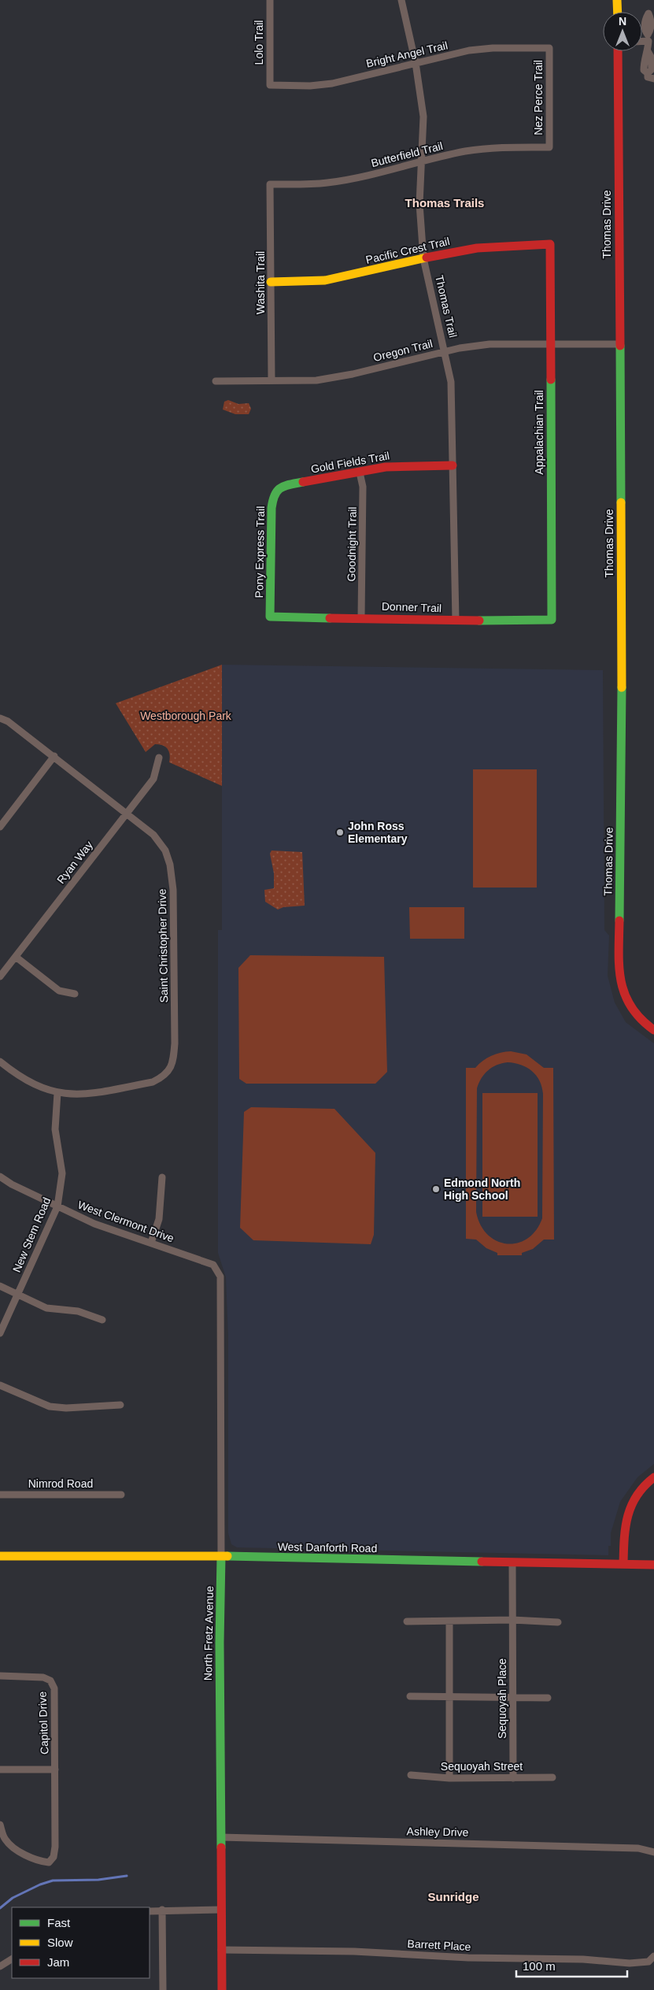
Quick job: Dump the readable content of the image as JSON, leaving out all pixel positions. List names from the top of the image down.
{
  "streets": {
    "street": [
      "Lolo Trail",
      "Bright Angel Trail",
      "Nez Perce Trail",
      "Butterfield Trail",
      "Thomas Drive",
      "Pacific Crest Trail",
      "Washita Trail",
      "Thomas Trail",
      "Oregon Trail",
      "Appalachian Trail",
      "Gold Fields Trail",
      "Goodnight Trail",
      "Pony Express Trail",
      "Donner Trail",
      "Ryan Way",
      "Saint Christopher Drive",
      "West Clermont Drive",
      "New Stem Road",
      "Nimrod Road",
      "West Danforth Road",
      "North Fretz Avenue",
      "Sequoyah Place",
      "Capitol Drive",
      "Sequoyah Street",
      "Ashley Drive",
      "Barrett Place"
    ]
  },
  "crossings": [
    ["Lolo Trail", "Bright Angel Trail"],
    ["Bright Angel Trail", "Nez Perce Trail"],
    ["Bright Angel Trail", "Thomas Trail"],
    ["Nez Perce Trail", "Butterfield Trail"],
    ["Butterfield Trail", "Washita Trail"],
    ["Butterfield Trail", "Thomas Trail"],
    ["Thomas Drive", "Oregon Trail"],
    ["Pacific Crest Trail", "Washita Trail"],
    ["Pacific Crest Trail", "Thomas Trail"],
    ["Pacific Crest Trail", "Appalachian Trail"],
    ["Washita Trail", "Oregon Trail"],
    ["Thomas Trail", "Oregon Trail"],
    ["Thomas Trail", "Gold Fields Trail"],
    ["Thomas Trail", "Donner Trail"],
    ["Oregon Trail", "Appalachian Trail"],
    ["Appalachian Trail", "Donner Trail"],
    ["Gold Fields Trail", "Goodnight Trail"],
    ["Gold Fields Trail", "Pony Express Trail"],
    ["Goodnight Trail", "Donner Trail"],
    ["Pony Express Trail", "Donner Trail"],
    ["Ryan Way", "Saint Christopher Drive"],
    ["Saint Christopher Drive", "New Stem Road"],
    ["West Clermont Drive", "New Stem Road"],
    ["West Clermont Drive", "North Fretz Avenue"],
    ["West Danforth Road", "North Fretz Avenue"],
    ["West Danforth Road", "Sequoyah Place"],
    ["North Fretz Avenue", "Ashley Drive"],
    ["North Fretz Avenue", "Barrett Place"],
    ["Sequoyah Place", "Sequoyah Street"]
  ],
  "districts": ["Thomas Trails", "Sunridge"],
  "parks": ["Westborough Park"],
  "places": ["John Ross Elementary", "Edmond North High School"],
  "legend": ["Fast", "Slow", "Jam"],
  "scale_bar": "100 m",
  "north": "top"
}
